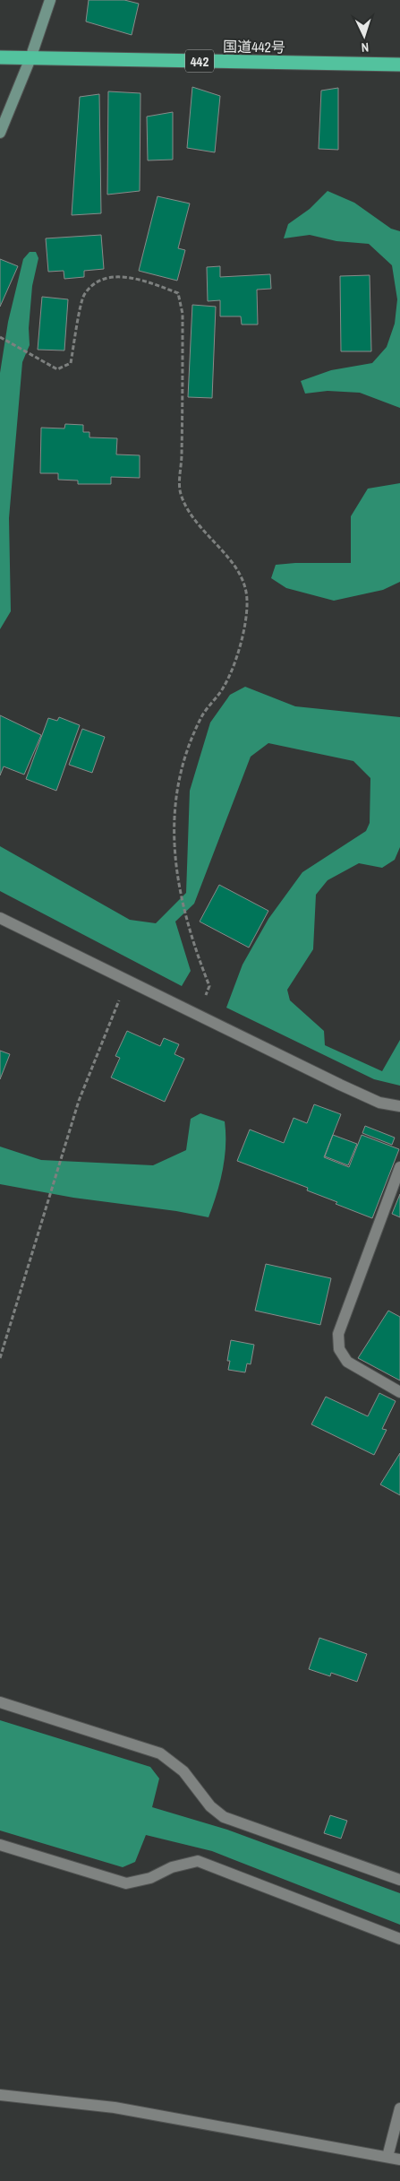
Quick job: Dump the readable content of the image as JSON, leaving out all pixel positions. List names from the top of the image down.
{
  "streets": {
    "highway": ["国道442号", "442"]
  },
  "north": "bottom"
}
